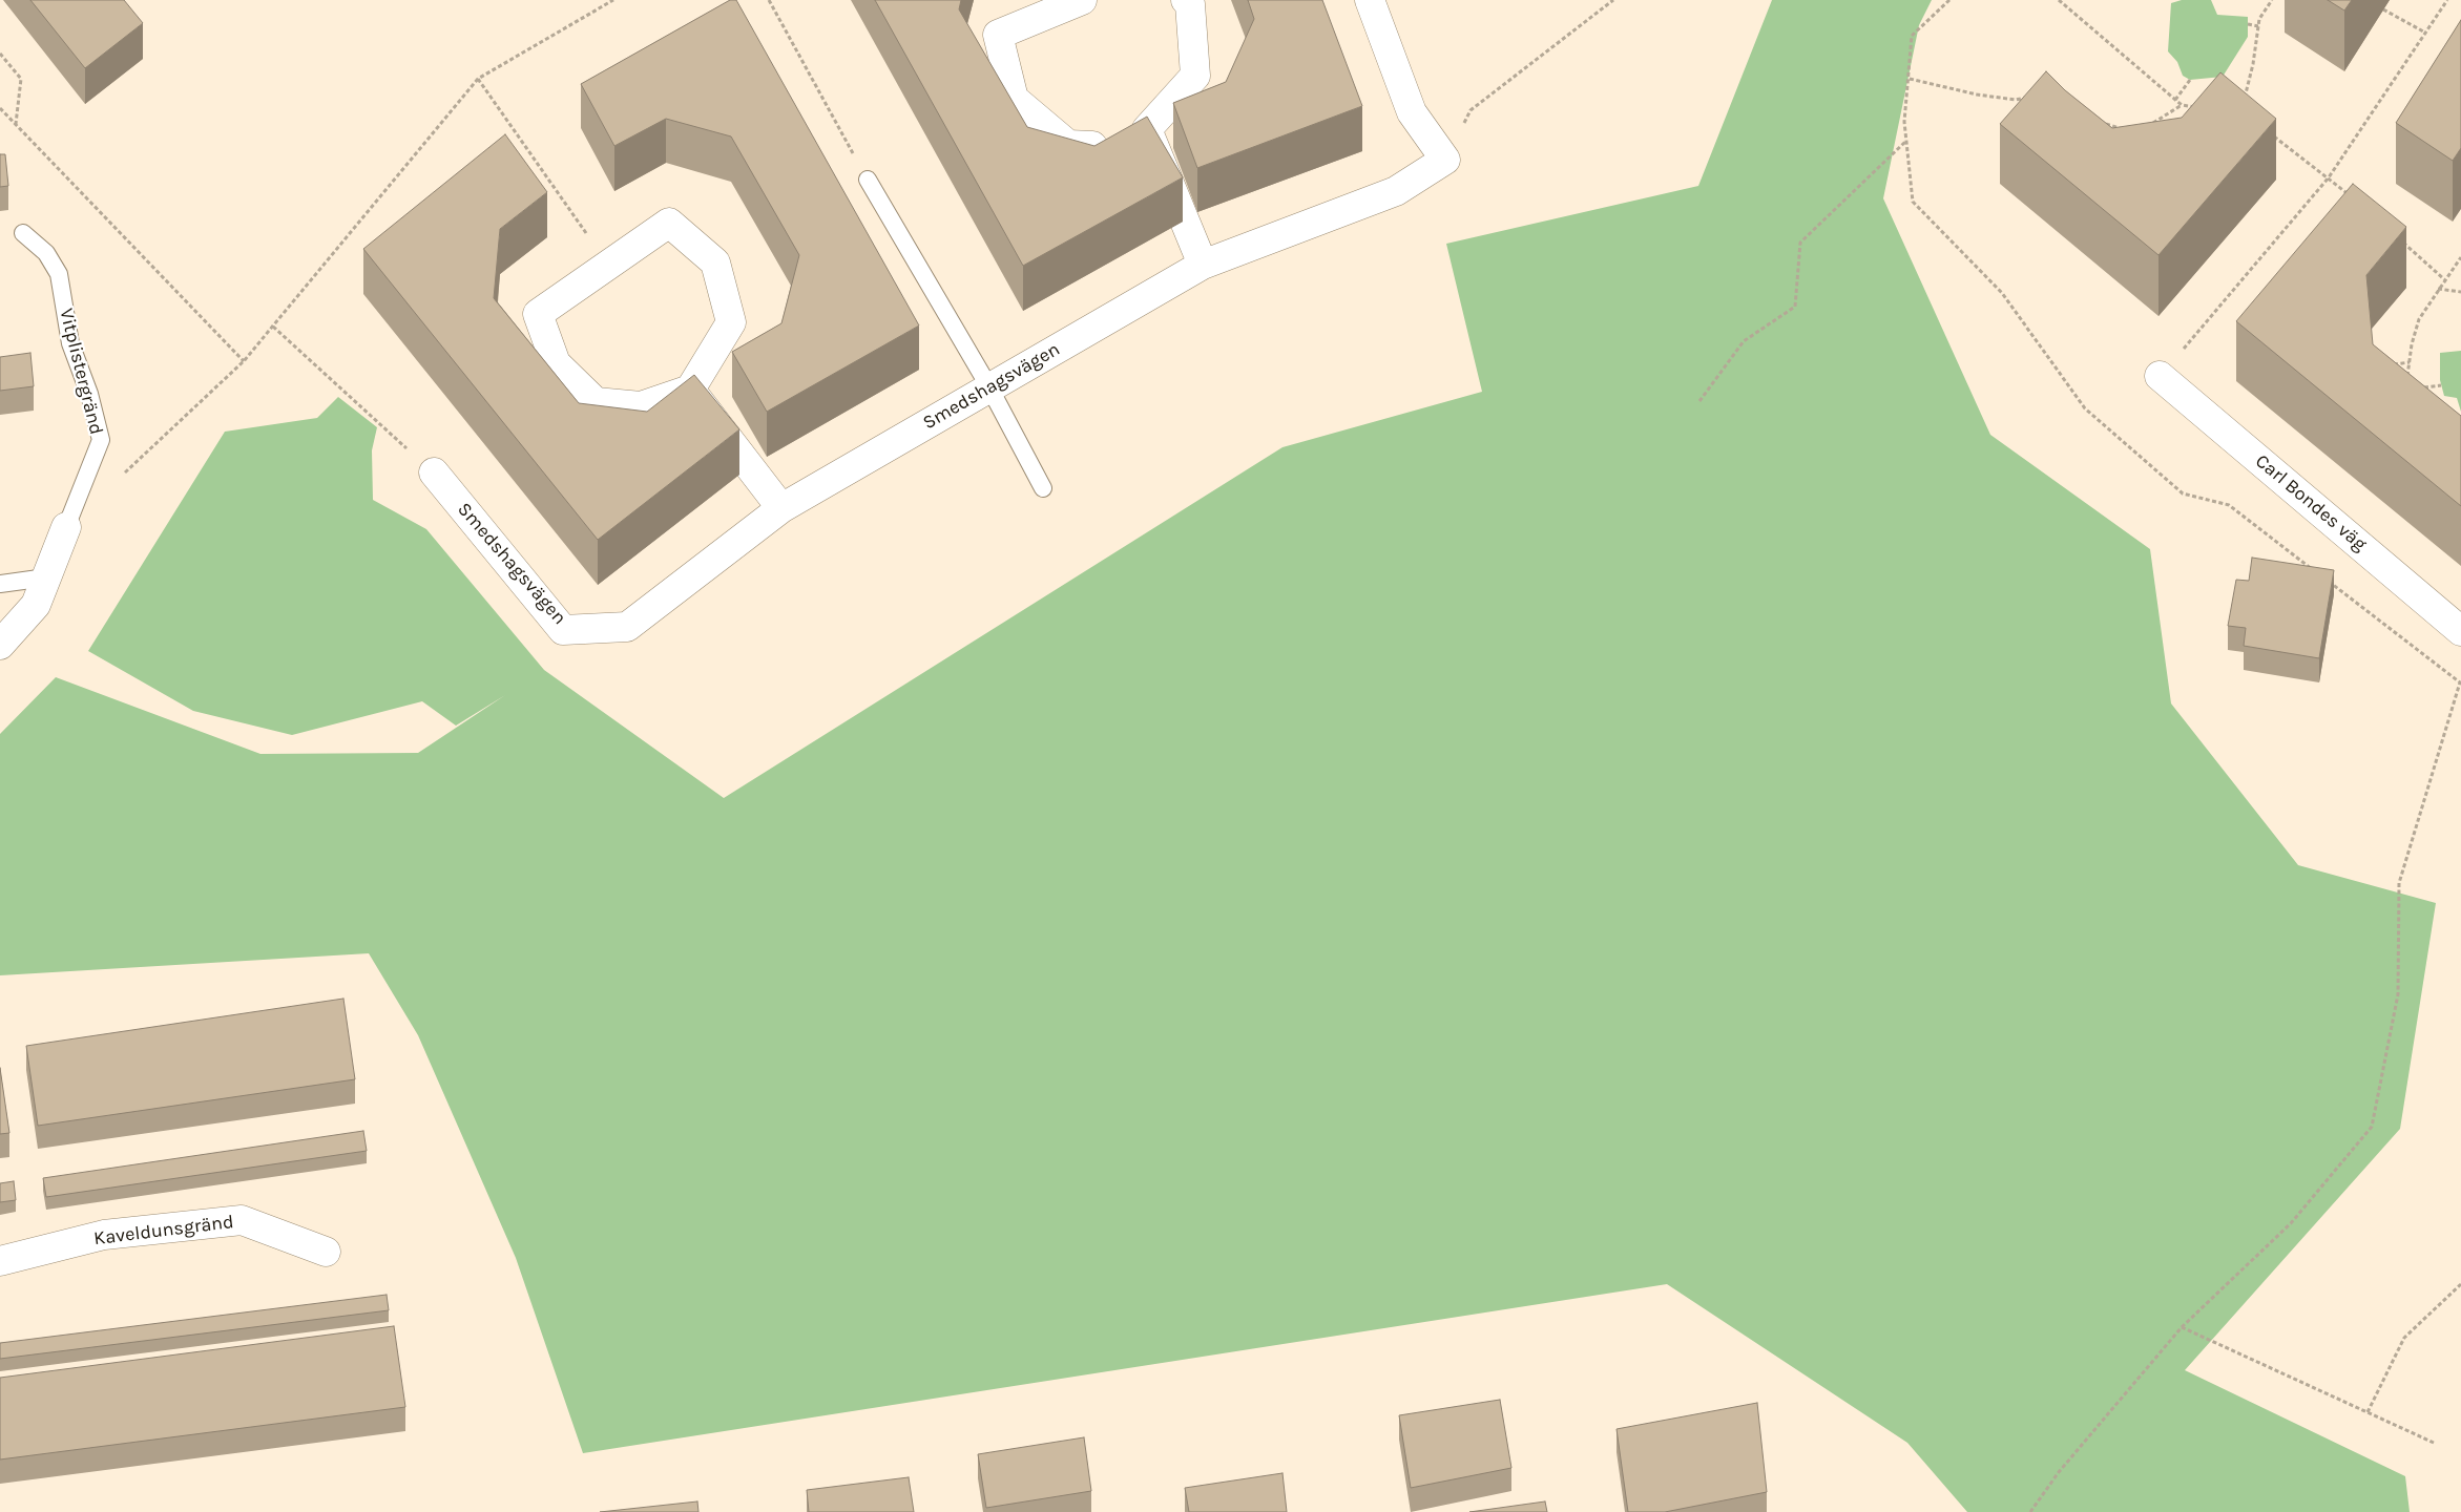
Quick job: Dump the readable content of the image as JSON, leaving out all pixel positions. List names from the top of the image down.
{
  "streets": {
    "street": [
      "Vitplistergränd",
      "Smedshagsvägen",
      "Carl Bondes väg",
      "Kaveldunsgränd"
    ]
  }
}
